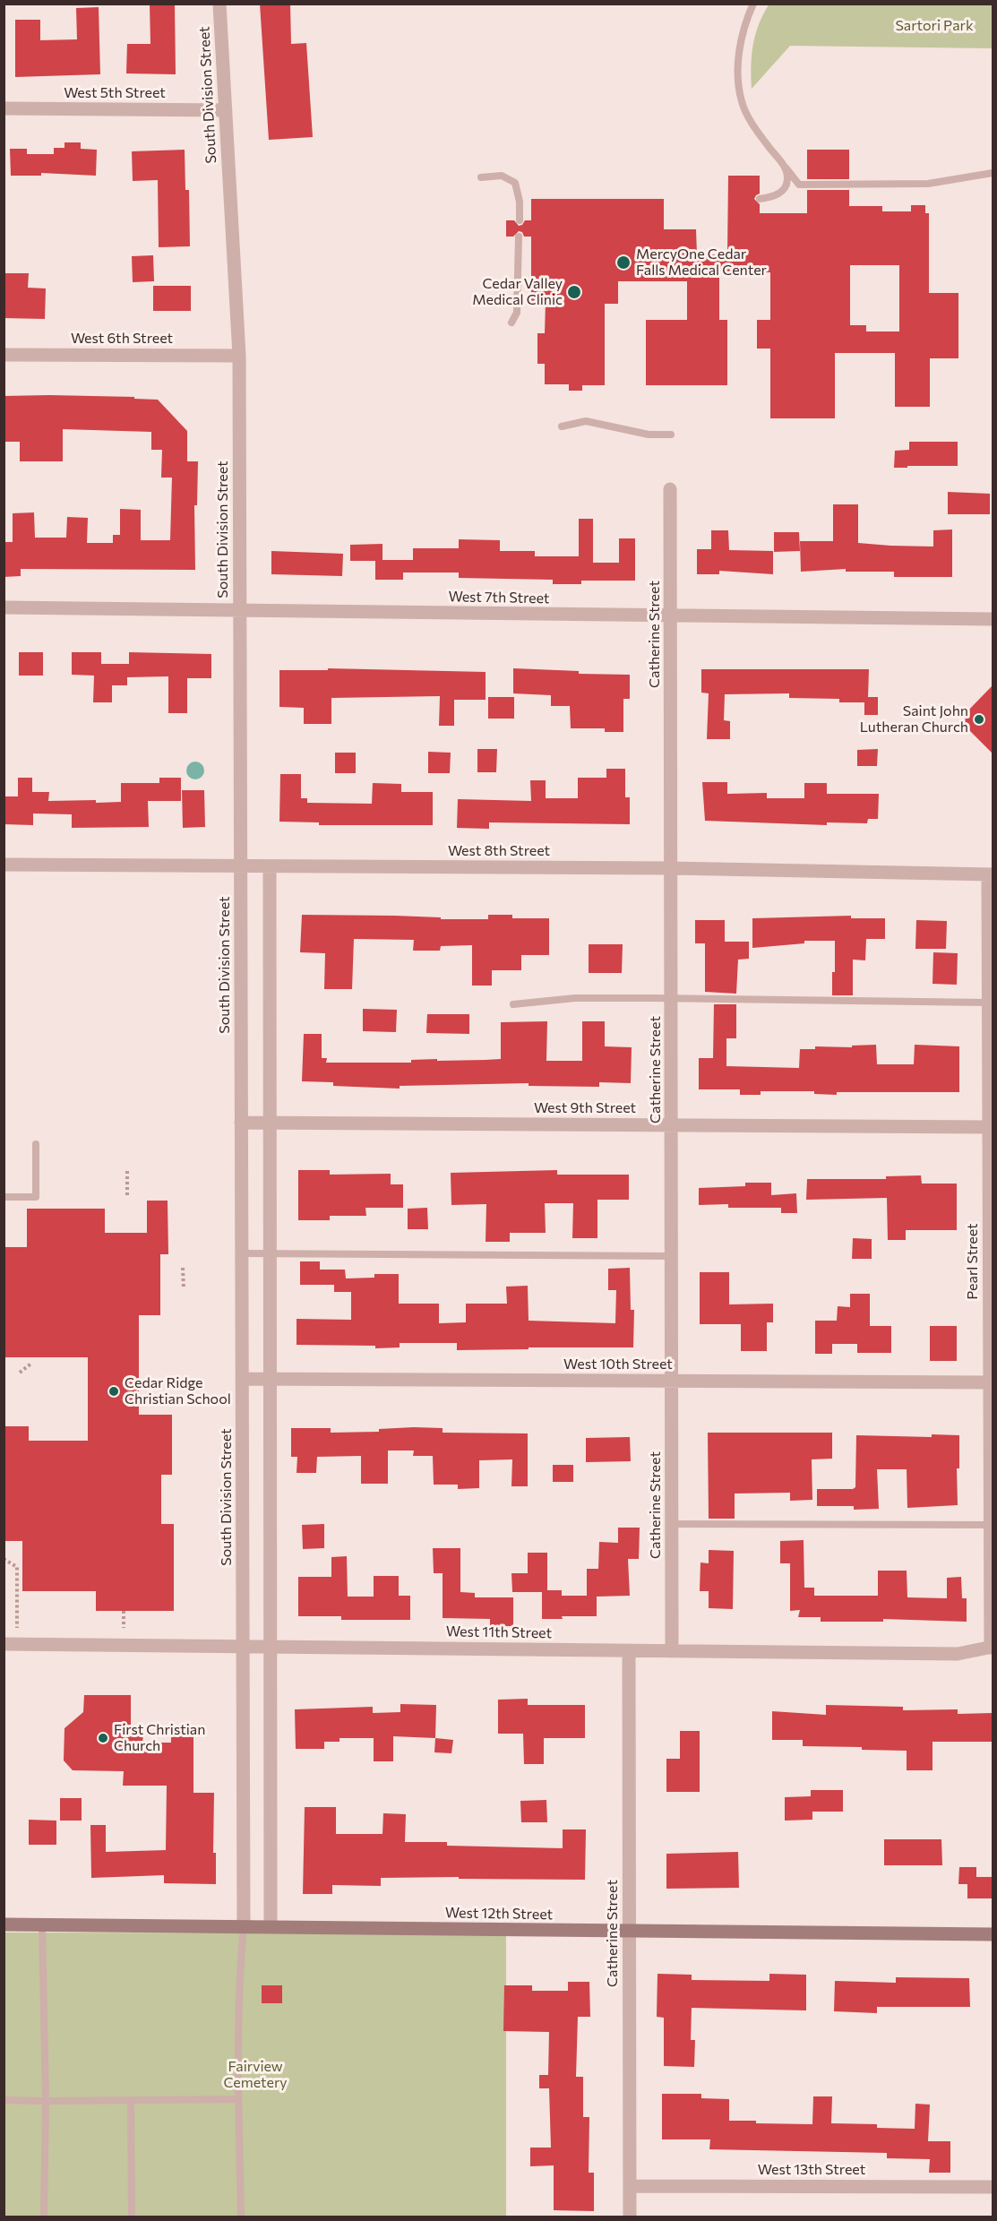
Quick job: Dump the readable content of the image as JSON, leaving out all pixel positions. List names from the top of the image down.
{
  "streets": {
    "main road": ["West 12th Street"],
    "street": [
      "West 5th Street",
      "South Division Street",
      "West 6th Street",
      "West 7th Street",
      "Catherine Street",
      "West 8th Street",
      "West 9th Street",
      "Pearl Street",
      "West 10th Street",
      "West 11th Street",
      "West 13th Street"
    ]
  },
  "crossings": [
    ["West 5th Street", "South Division Street"],
    ["South Division Street", "West 6th Street"],
    ["South Division Street", "West 7th Street"],
    ["South Division Street", "West 8th Street"],
    ["South Division Street", "West 9th Street"],
    ["South Division Street", "West 10th Street"],
    ["South Division Street", "West 11th Street"],
    ["South Division Street", "West 12th Street"],
    ["West 7th Street", "Catherine Street"],
    ["Catherine Street", "West 8th Street"],
    ["Catherine Street", "West 9th Street"],
    ["Catherine Street", "West 10th Street"],
    ["Catherine Street", "West 11th Street"],
    ["Catherine Street", "West 12th Street"],
    ["Catherine Street", "West 13th Street"],
    ["West 8th Street", "Pearl Street"],
    ["West 9th Street", "Pearl Street"],
    ["Pearl Street", "West 10th Street"],
    ["Pearl Street", "West 11th Street"]
  ],
  "parks": ["Sartori Park", "Fairview Cemetery"],
  "places": [
    "MercyOne Cedar Falls Medical Center",
    "Cedar Valley Medical Clinic",
    "Saint John Lutheran Church",
    "Cedar Ridge Christian School",
    "First Christian Church"
  ]
}
